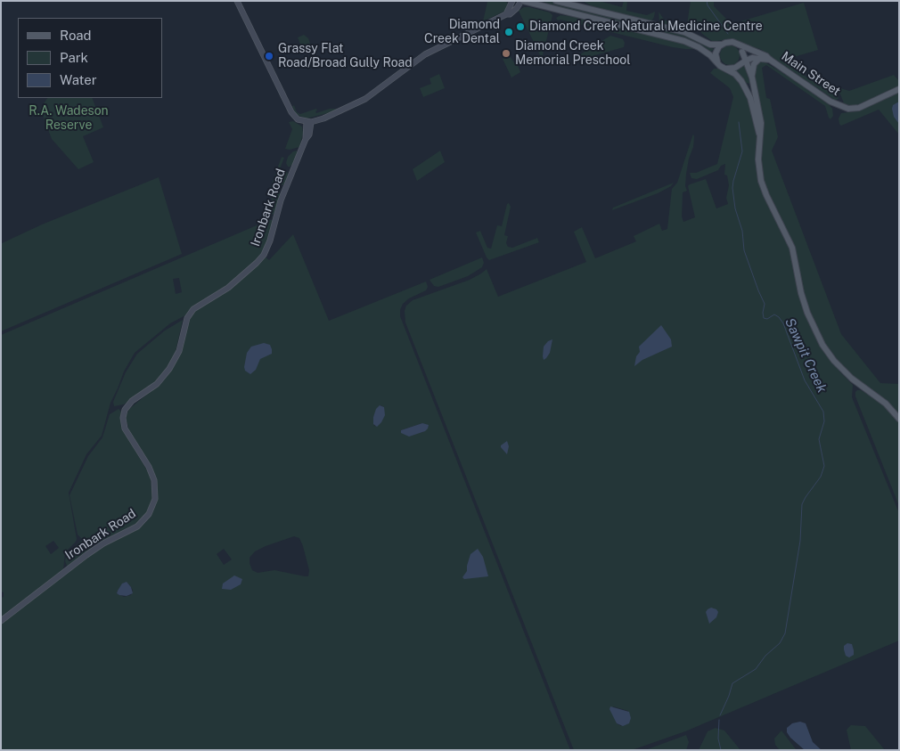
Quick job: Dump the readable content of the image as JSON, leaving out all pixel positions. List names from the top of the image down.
{
  "streets": {
    "main road": ["Main Street"],
    "street": ["Ironbark Road"]
  },
  "water": ["Sawpit Creek"],
  "parks": ["R.A. Wadeson Reserve"],
  "places": [
    "Diamond Creek Natural Medicine Centre",
    "Diamond Creek Dental",
    "Diamond Creek Memorial Preschool",
    "Grassy Flat Road/Broad Gully Road"
  ],
  "legend": ["Road", "Park", "Water"]
}
